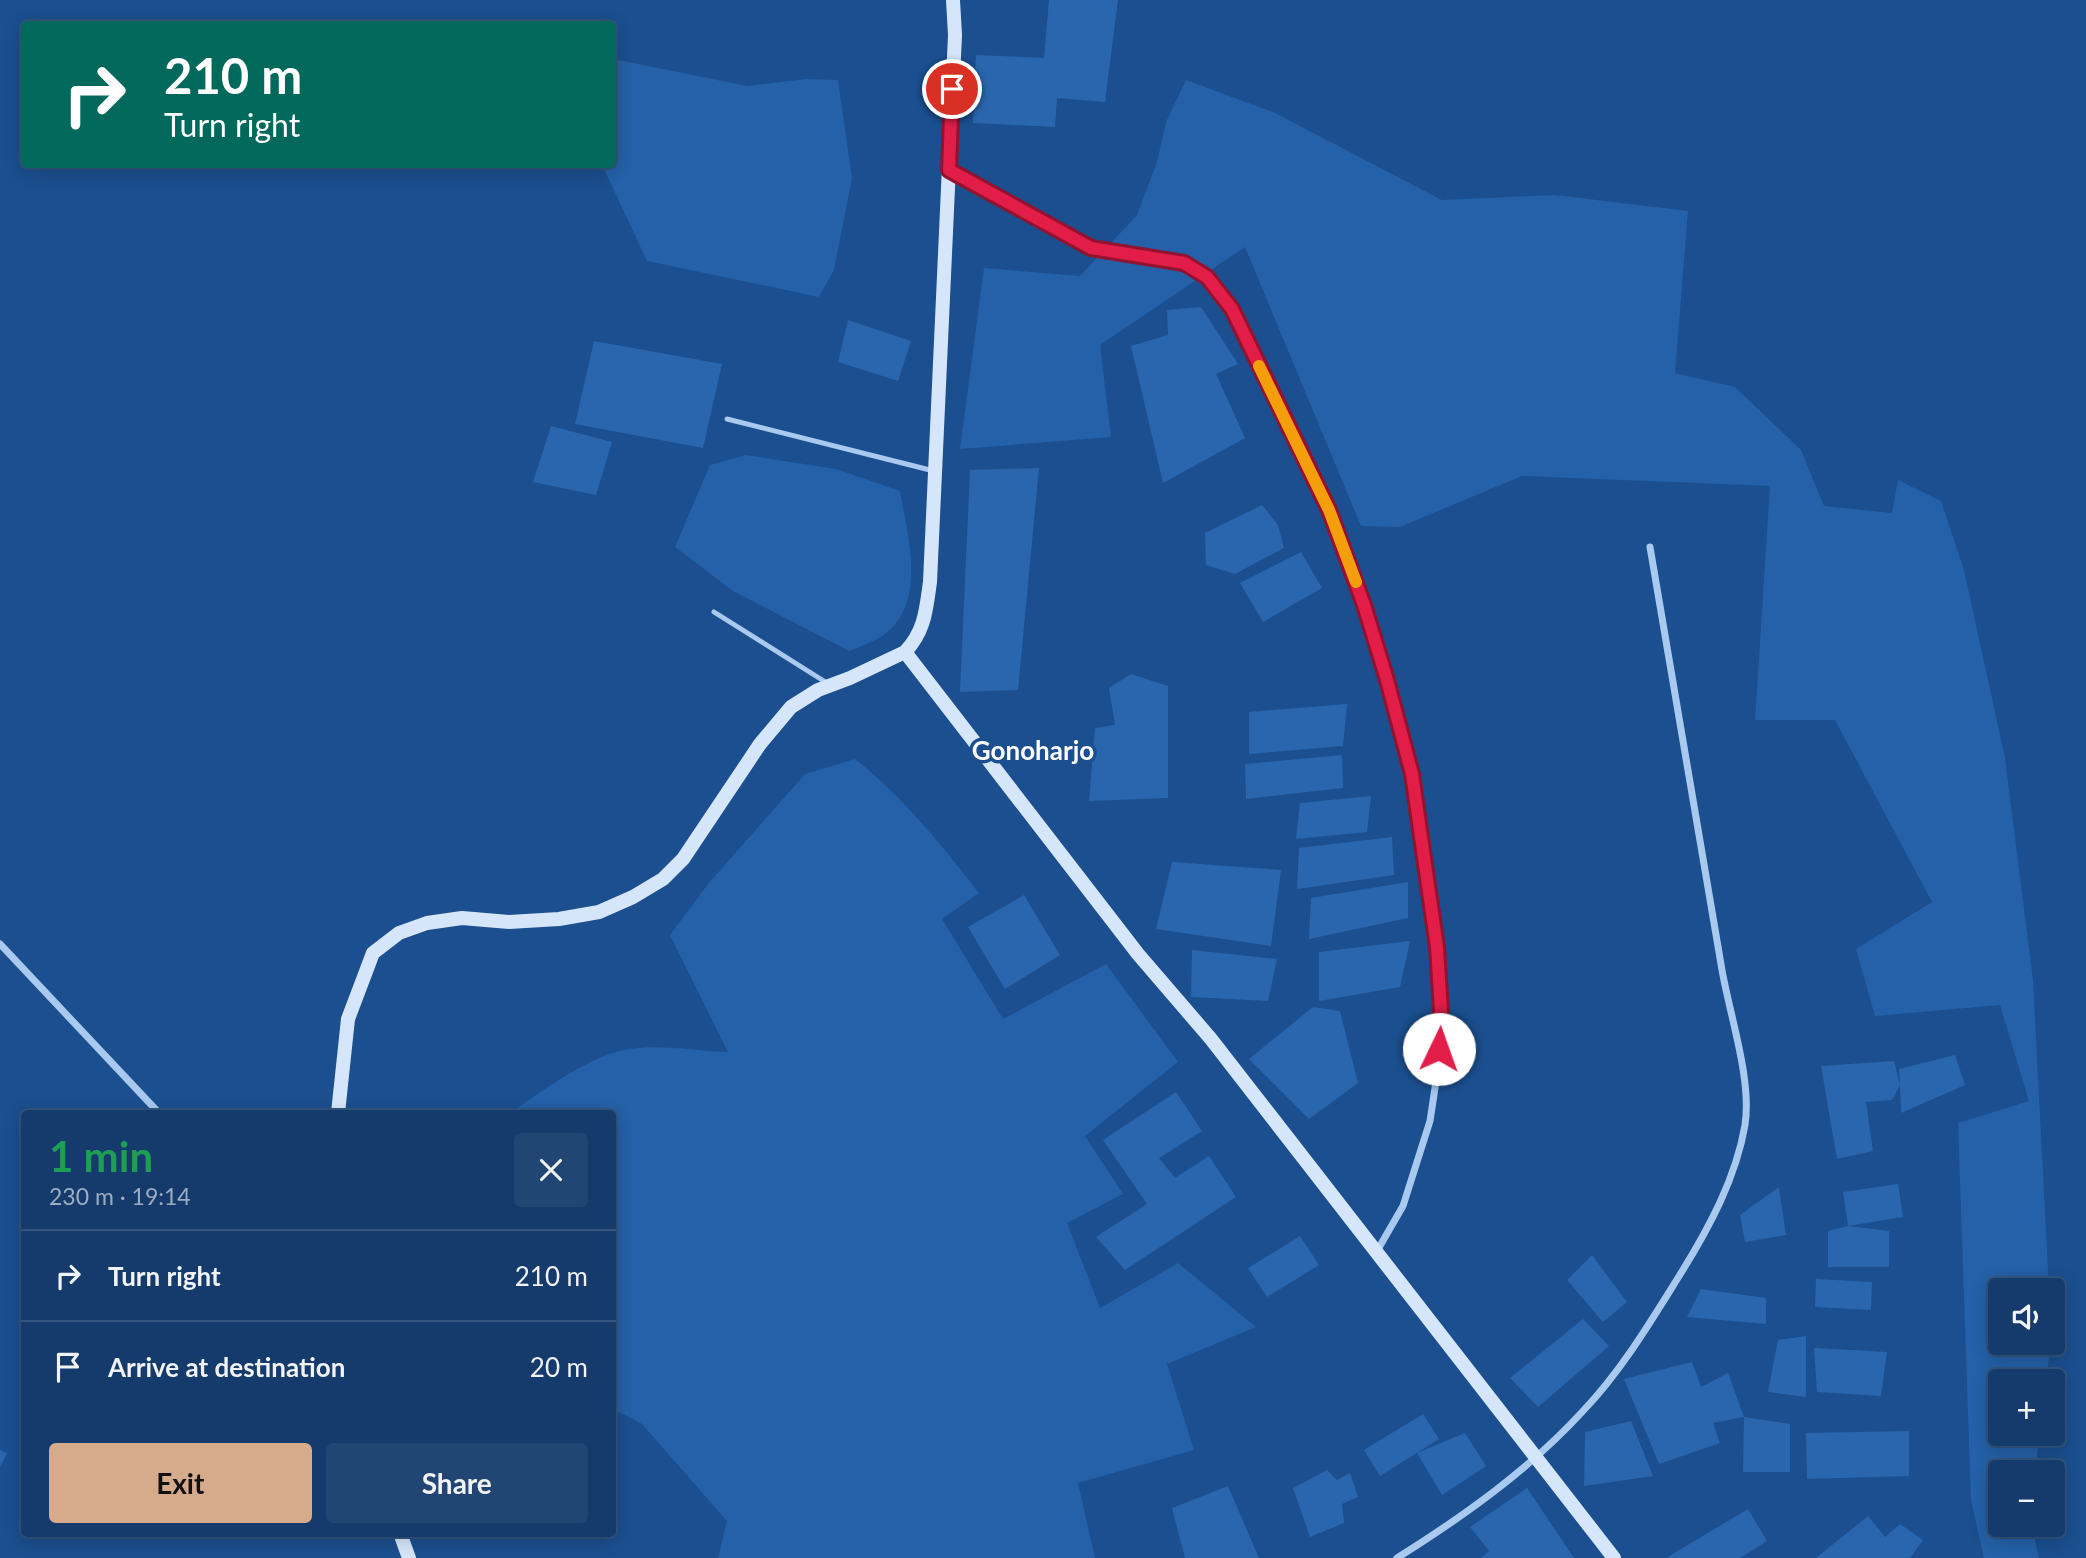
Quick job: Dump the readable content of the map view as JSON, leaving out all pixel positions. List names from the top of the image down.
{
  "districts": ["Gonoharjo"],
  "page": {
    "turn": ["210 m", "Turn right"],
    "heading": ["1 min", "230 m · 19:14"],
    "list": [
      {
        "name": "Turn right",
        "value": "210 m"
      },
      {
        "name": "Arrive at destination",
        "value": "20 m"
      }
    ],
    "map_buttons": ["+", "−"],
    "buttons": ["Exit", "Share"]
  }
}
